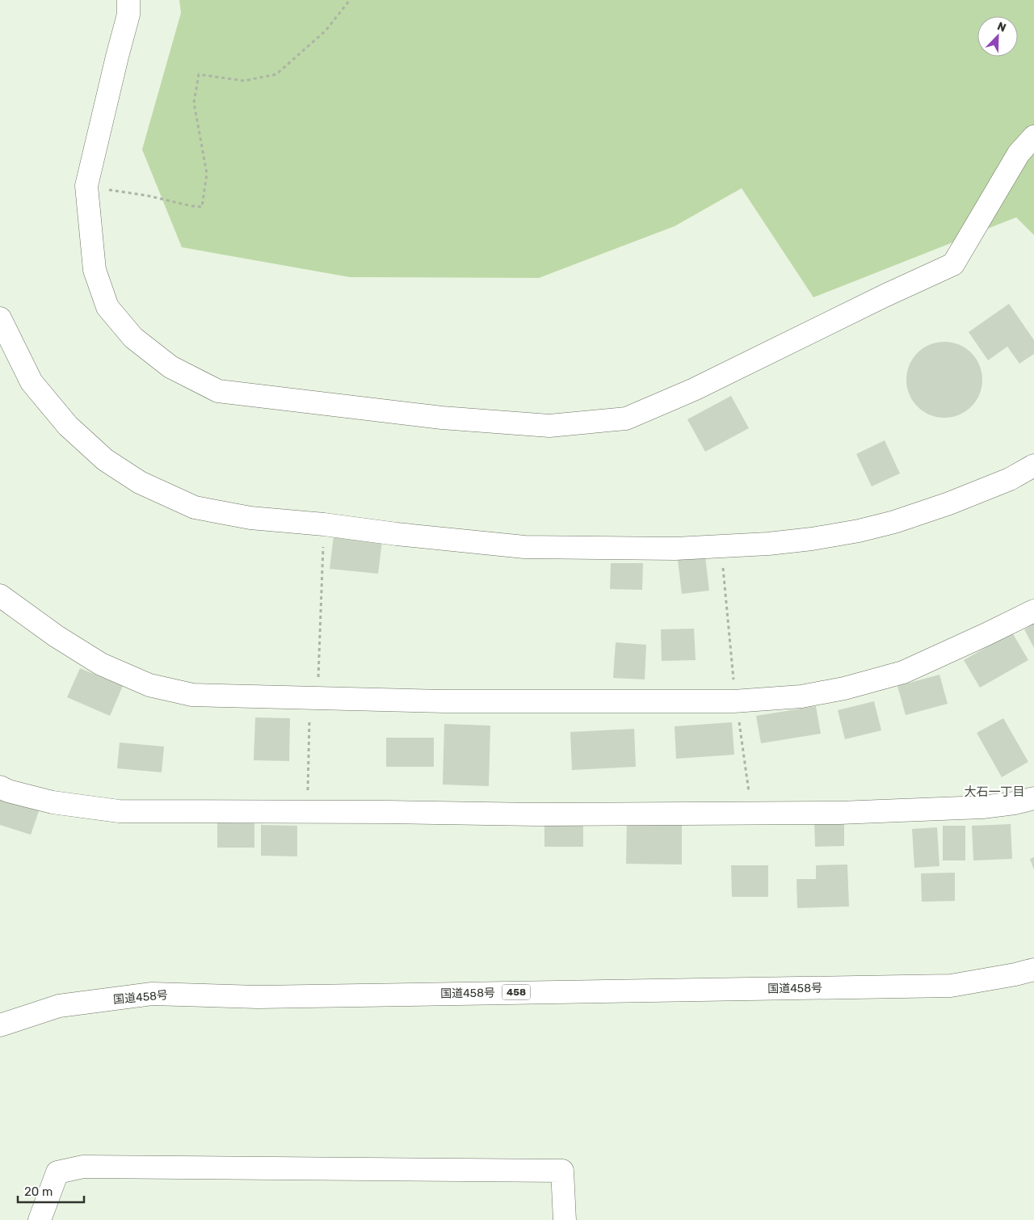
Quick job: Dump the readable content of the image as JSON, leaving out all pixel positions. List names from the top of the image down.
{
  "streets": {
    "main road": ["国道458号", "458"]
  },
  "districts": ["大石一丁目"],
  "scale_bar": "20 m",
  "north": "top right"
}
